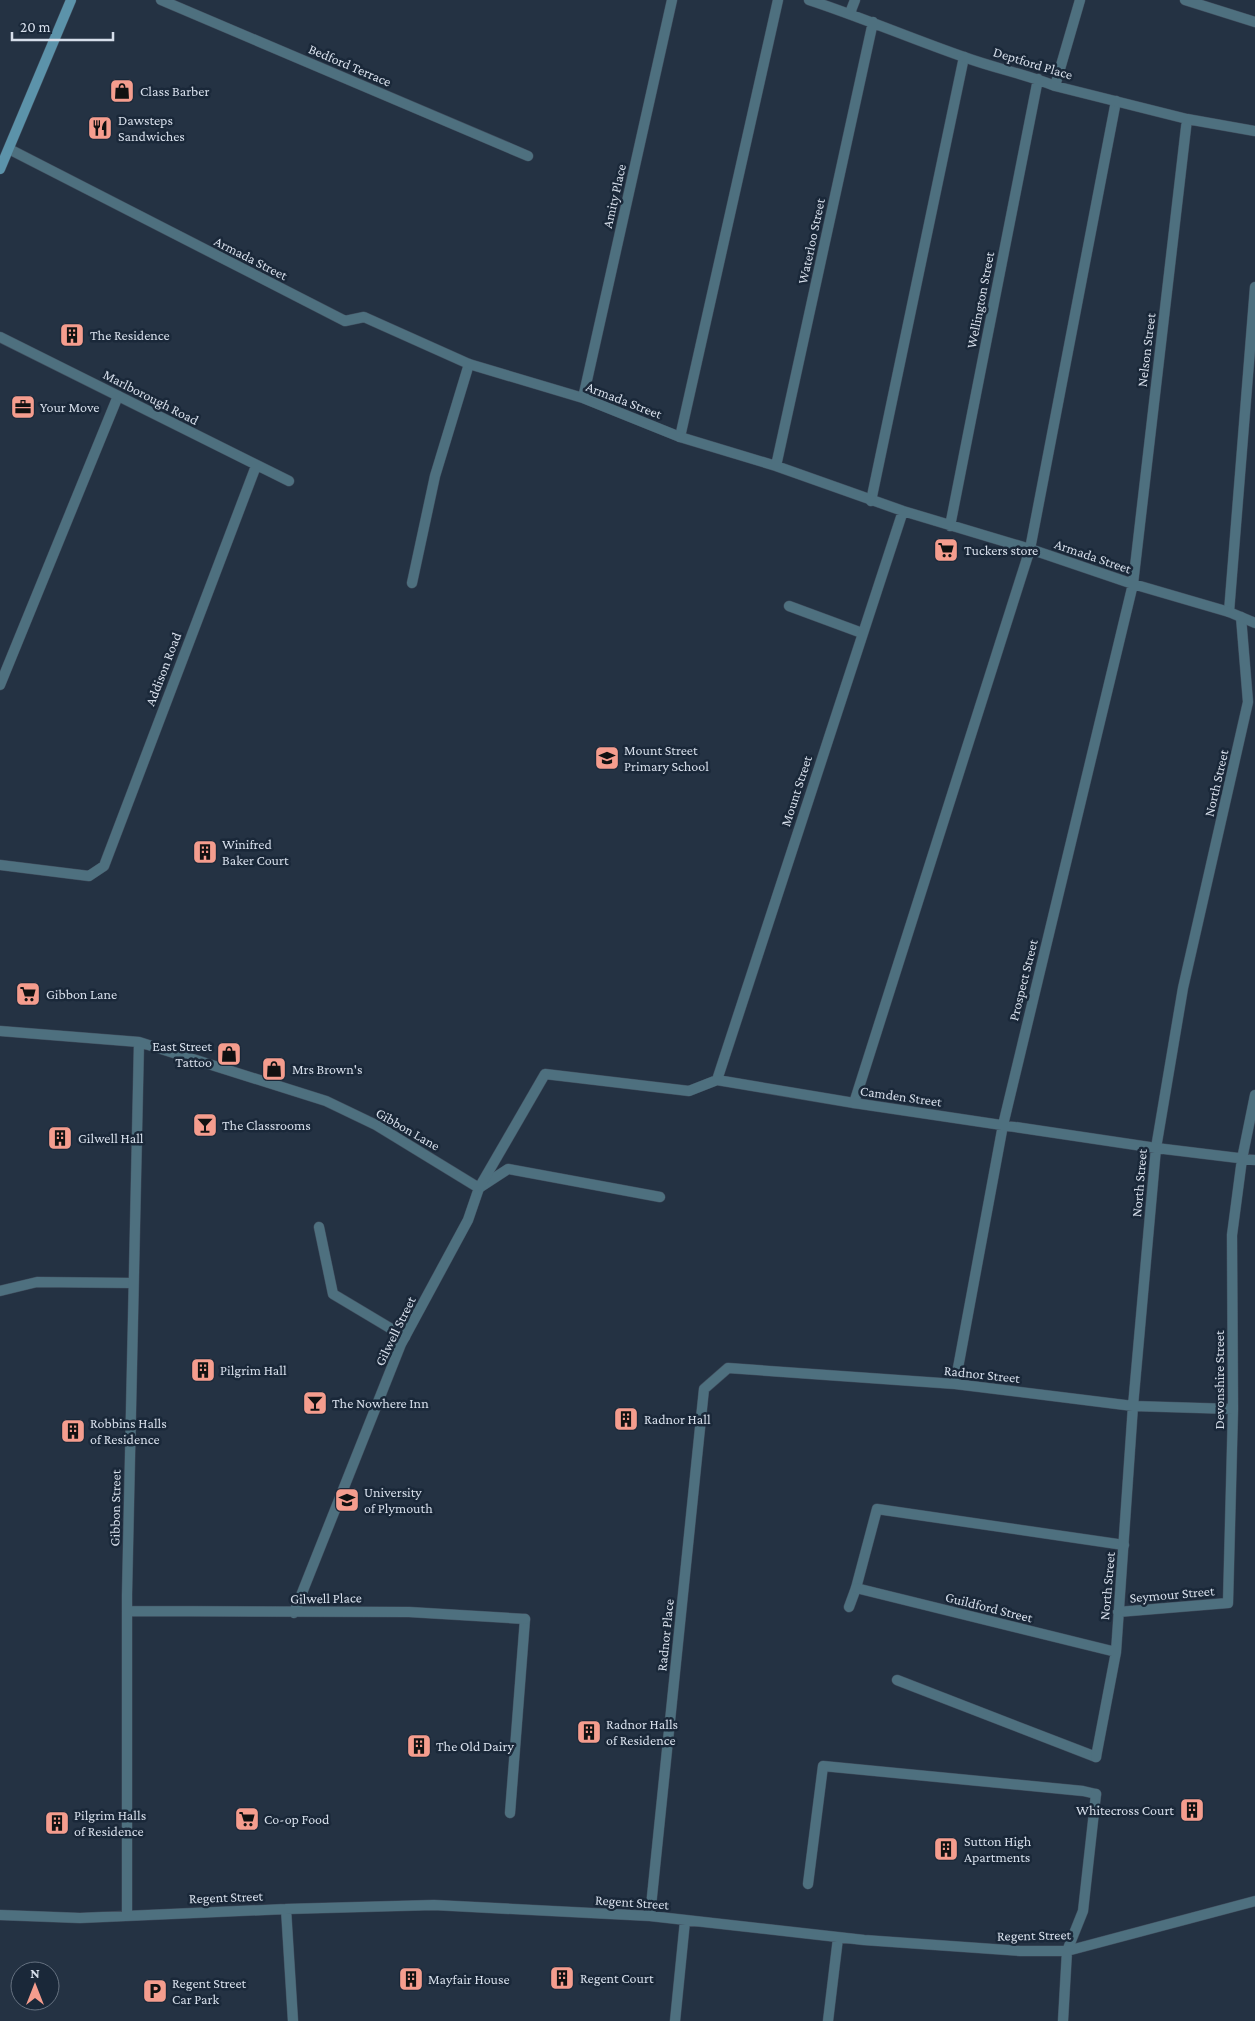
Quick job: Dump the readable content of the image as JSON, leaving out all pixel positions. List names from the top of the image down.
{
  "streets": {
    "street": [
      "Deptford Place",
      "Bedford Terrace",
      "Amity Place",
      "Waterloo Street",
      "Armada Street",
      "Wellington Street",
      "Nelson Street",
      "Marlborough Road",
      "Addison Road",
      "North Street",
      "Mount Street",
      "Prospect Street",
      "Camden Street",
      "Gibbon Lane",
      "Gilwell Street",
      "Radnor Street",
      "Devonshire Street",
      "Gibbon Street",
      "Seymour Street",
      "Gilwell Place",
      "Guildford Street",
      "Radnor Place",
      "Regent Street"
    ]
  },
  "crossings": [
    ["Deptford Place", "Waterloo Street"],
    ["Deptford Place", "Wellington Street"],
    ["Deptford Place", "Nelson Street"],
    ["Amity Place", "Armada Street"],
    ["Waterloo Street", "Armada Street"],
    ["Armada Street", "Wellington Street"],
    ["Armada Street", "Nelson Street"],
    ["Armada Street", "North Street"],
    ["Armada Street", "Mount Street"],
    ["Armada Street", "Prospect Street"],
    ["Nelson Street", "Prospect Street"],
    ["Marlborough Road", "Addison Road"],
    ["North Street", "Camden Street"],
    ["North Street", "Radnor Street"],
    ["North Street", "Seymour Street"],
    ["North Street", "Guildford Street"],
    ["Mount Street", "Camden Street"],
    ["Mount Street", "Gilwell Street"],
    ["Prospect Street", "Camden Street"],
    ["Prospect Street", "Radnor Street"],
    ["Camden Street", "Gilwell Street"],
    ["Camden Street", "Devonshire Street"],
    ["Gibbon Lane", "Gilwell Street"],
    ["Gibbon Lane", "Gibbon Street"],
    ["Gilwell Street", "Gilwell Place"],
    ["Radnor Street", "Devonshire Street"],
    ["Radnor Street", "Radnor Place"],
    ["Devonshire Street", "Seymour Street"],
    ["Gibbon Street", "Gilwell Place"],
    ["Gibbon Street", "Regent Street"],
    ["Radnor Place", "Regent Street"]
  ],
  "places": {
    "shop": ["Class Barber", "East Street Tattoo", "Mrs Brown's"],
    "restaurant": ["Dawsteps Sandwiches"],
    "building": [
      "The Residence",
      "Winifred Baker Court",
      "Gilwell Hall",
      "Pilgrim Hall",
      "Radnor Hall",
      "Robbins Halls of Residence",
      "Radnor Halls of Residence",
      "The Old Dairy",
      "Whitecross Court",
      "Pilgrim Halls of Residence",
      "Sutton High Apartments",
      "Regent Court",
      "Mayfair House"
    ],
    "office": ["Your Move"],
    "supermarket": ["Tuckers store", "Gibbon Lane", "Co-op Food"],
    "school or university": ["Mount Street Primary School", "University of Plymouth"],
    "bar": ["The Classrooms", "The Nowhere Inn"],
    "parking": ["Regent Street Car Park"]
  },
  "scale_bar": "20 m",
  "north": "top"
}
